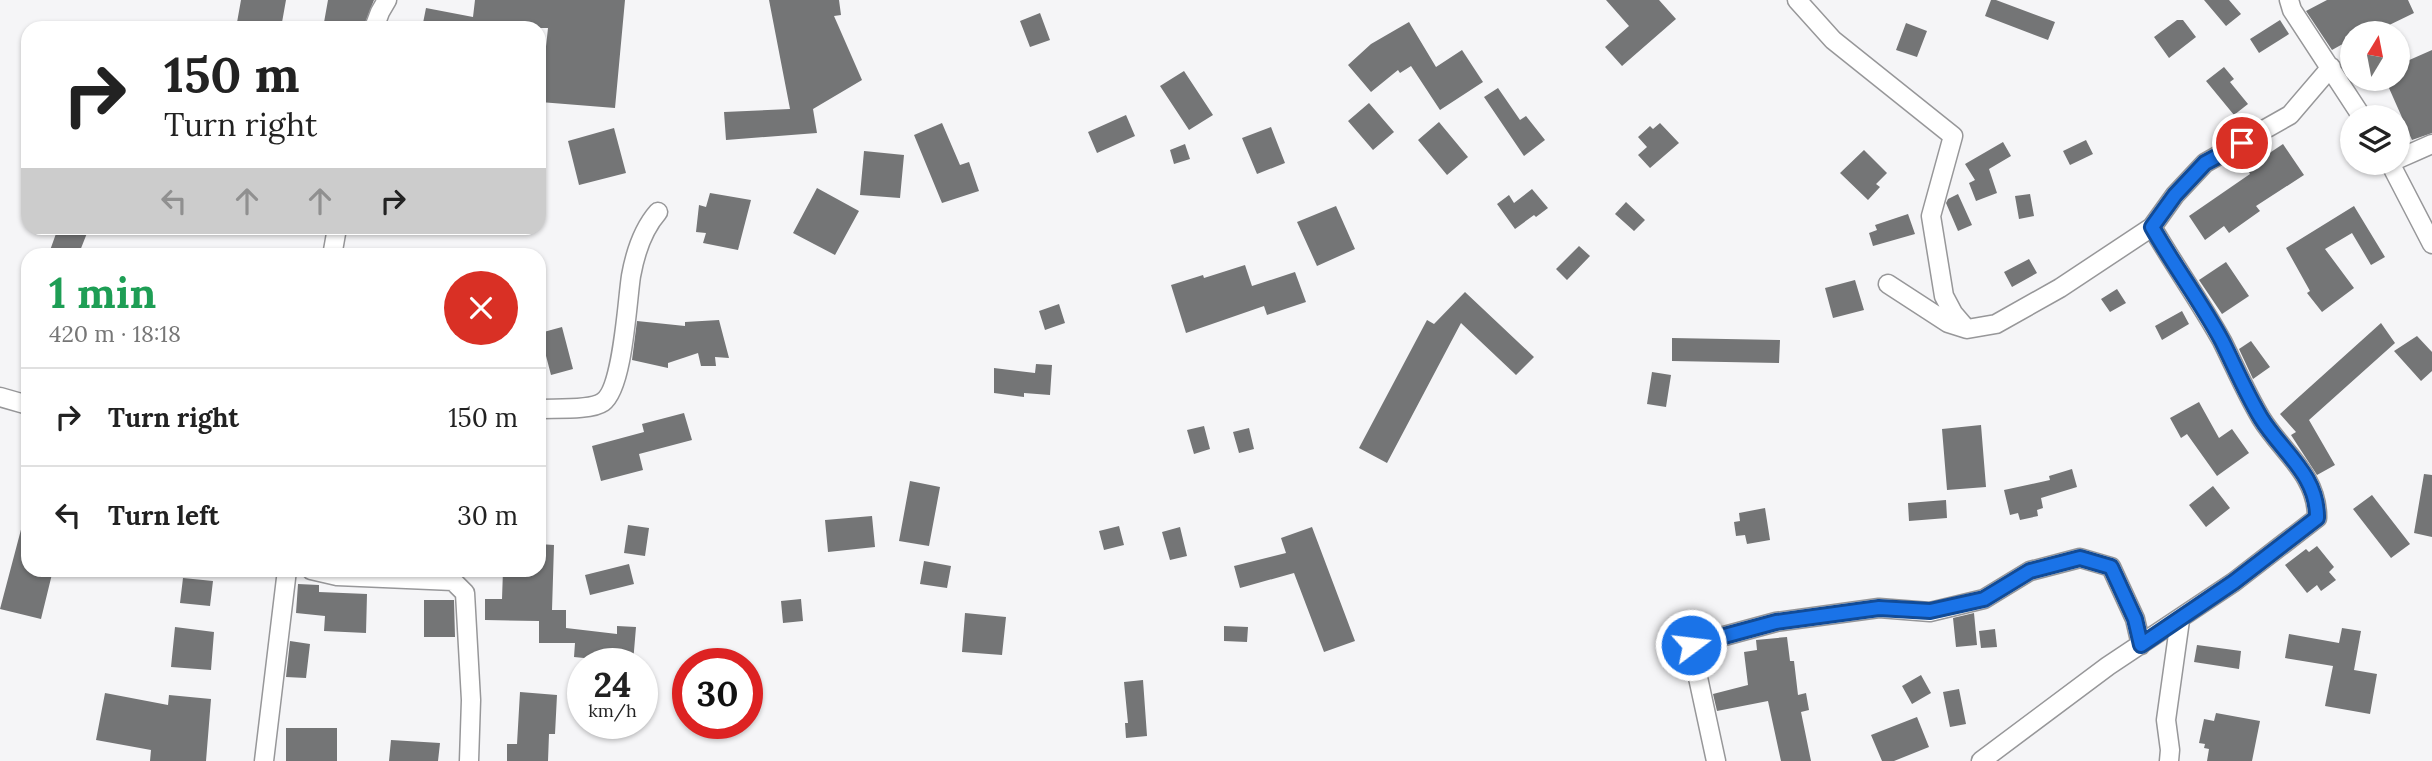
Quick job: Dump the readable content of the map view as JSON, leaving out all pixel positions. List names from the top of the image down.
{
  "north": "top",
  "page": {
    "turn": ["150 m", "Turn right"],
    "heading": ["1 min", "420 m · 18:18"],
    "list": [
      {
        "name": "Turn right",
        "value": "150 m"
      },
      {
        "name": "Turn left",
        "value": "30 m"
      }
    ],
    "speed": "24 km/h",
    "limit": "30"
  }
}
